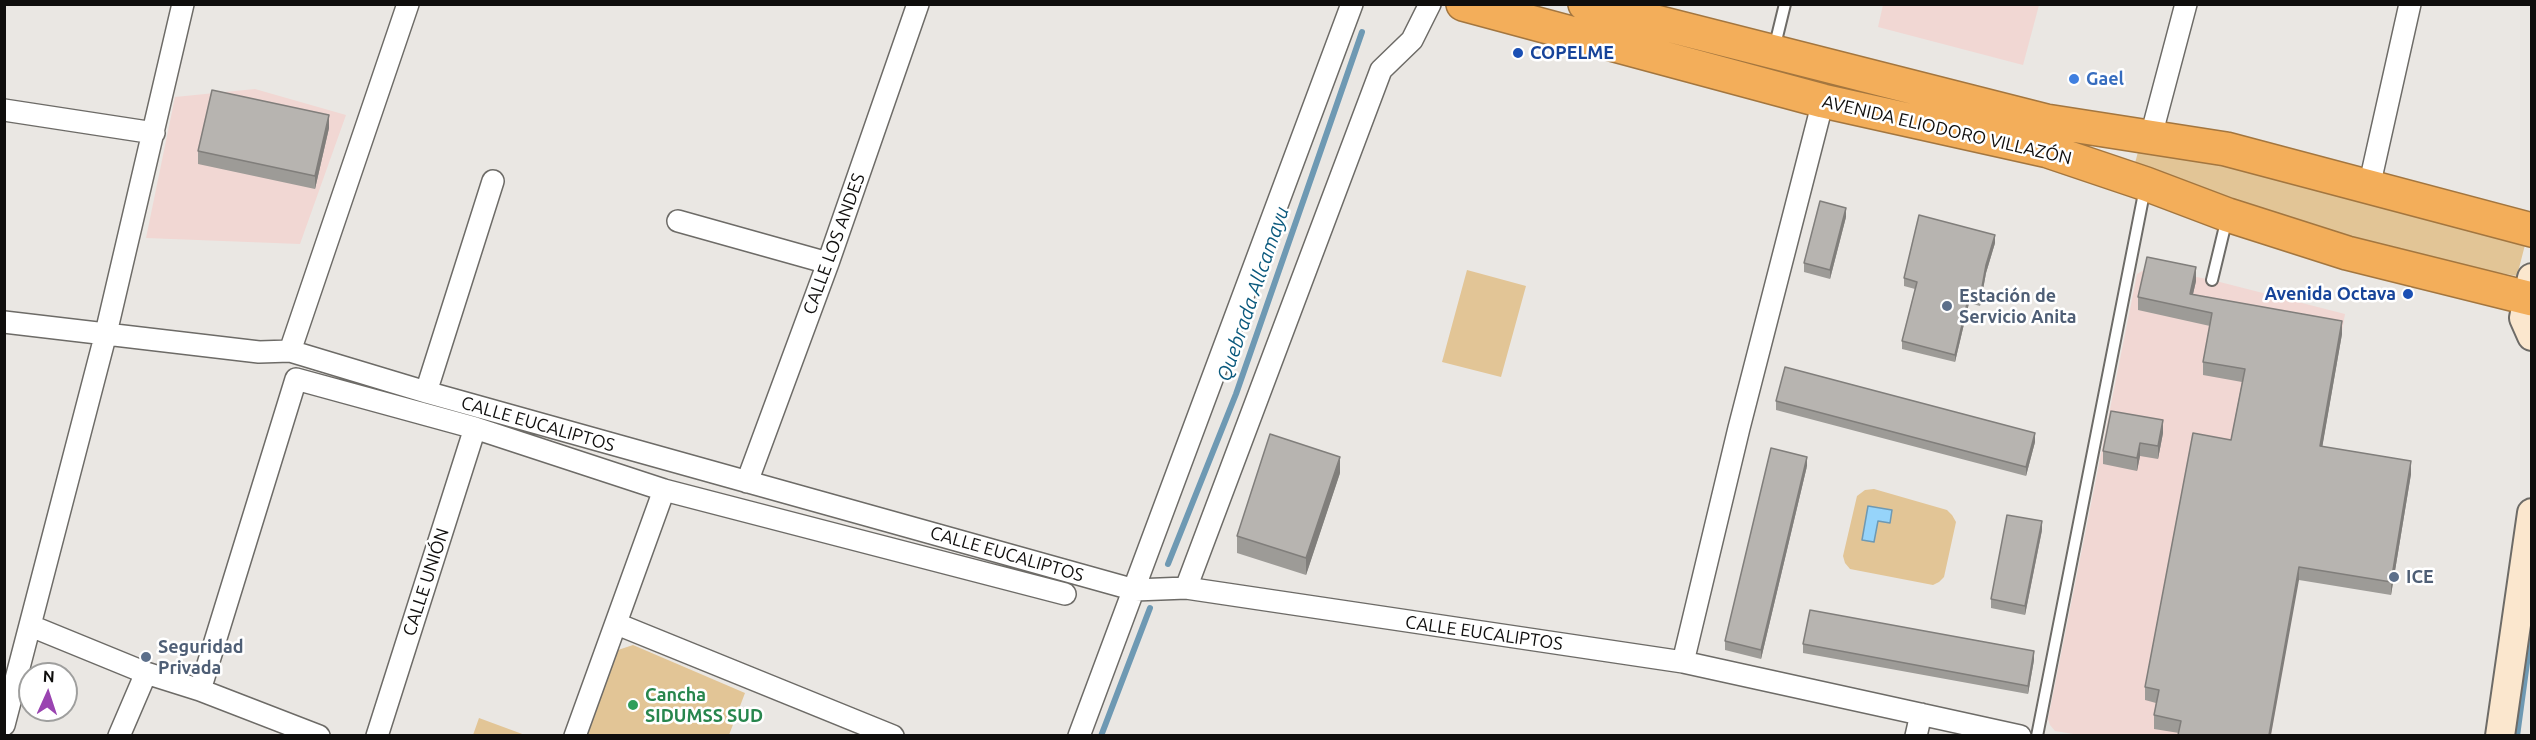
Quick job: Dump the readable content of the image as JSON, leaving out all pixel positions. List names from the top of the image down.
{
  "streets": {
    "highway": ["AVENIDA ELIODORO VILLAZÓN"],
    "street": ["CALLE LOS ANDES", "CALLE EUCALIPTOS", "CALLE UNIÓN"]
  },
  "crossings": [
    ["CALLE LOS ANDES", "CALLE EUCALIPTOS"],
    ["CALLE EUCALIPTOS", "CALLE UNIÓN"]
  ],
  "water": ["Quebrada Allcamayu"],
  "places": [
    "COPELME",
    "Gael",
    "Avenida Octava",
    "Estación de Servicio Anita",
    "ICE",
    "Seguridad Privada",
    "Cancha SIDUMSS SUD"
  ],
  "north": "top"
}
